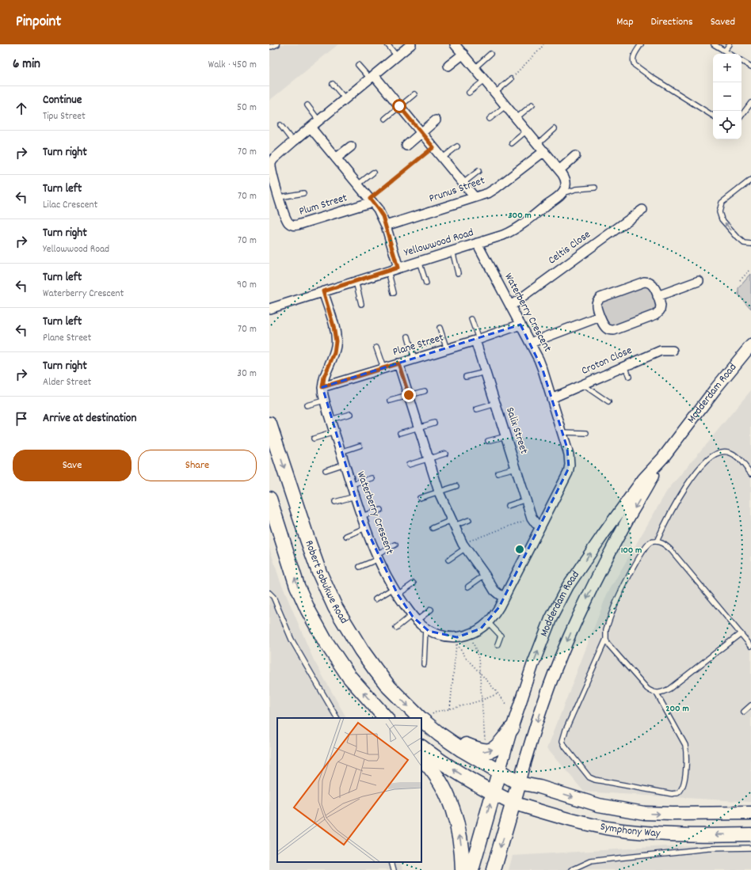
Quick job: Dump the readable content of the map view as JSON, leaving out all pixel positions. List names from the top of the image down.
{
  "streets": {
    "main road": ["Robert Sobukwe Road", "Symphony Way"],
    "street": [
      "Prunus Street",
      "Plum Street",
      "Yellowwood Road",
      "Celtis Close",
      "Waterberry Crescent",
      "Plane Street",
      "Croton Close",
      "Modderdam Road",
      "Salix Street"
    ]
  },
  "crossings": [
    ["Yellowwood Road", "Waterberry Crescent"],
    ["Celtis Close", "Waterberry Crescent"],
    ["Waterberry Crescent", "Plane Street"],
    ["Waterberry Crescent", "Croton Close"],
    ["Plane Street", "Salix Street"],
    ["Modderdam Road", "Robert Sobukwe Road"],
    ["Modderdam Road", "Symphony Way"],
    ["Robert Sobukwe Road", "Symphony Way"]
  ],
  "page": {
    "header": "Pinpoint",
    "nav": ["Map", "Directions", "Saved"],
    "heading": ["6 min", "Walk · 450 m"],
    "map_buttons": ["+", "−"],
    "list": [
      ["Continue", "Tipu Street", "50 m"],
      ["Turn right", "70 m"],
      ["Turn left", "Lilac Crescent", "70 m"],
      ["Turn right", "Yellowwood Road", "70 m"],
      ["Turn left", "Waterberry Crescent", "90 m"],
      ["Turn left", "Plane Street", "70 m"],
      ["Turn right", "Alder Street", "30 m"],
      "Arrive at destination"
    ],
    "buttons": ["Save", "Share"]
  },
  "rings": ["300 m", "100 m", "200 m"]
}
